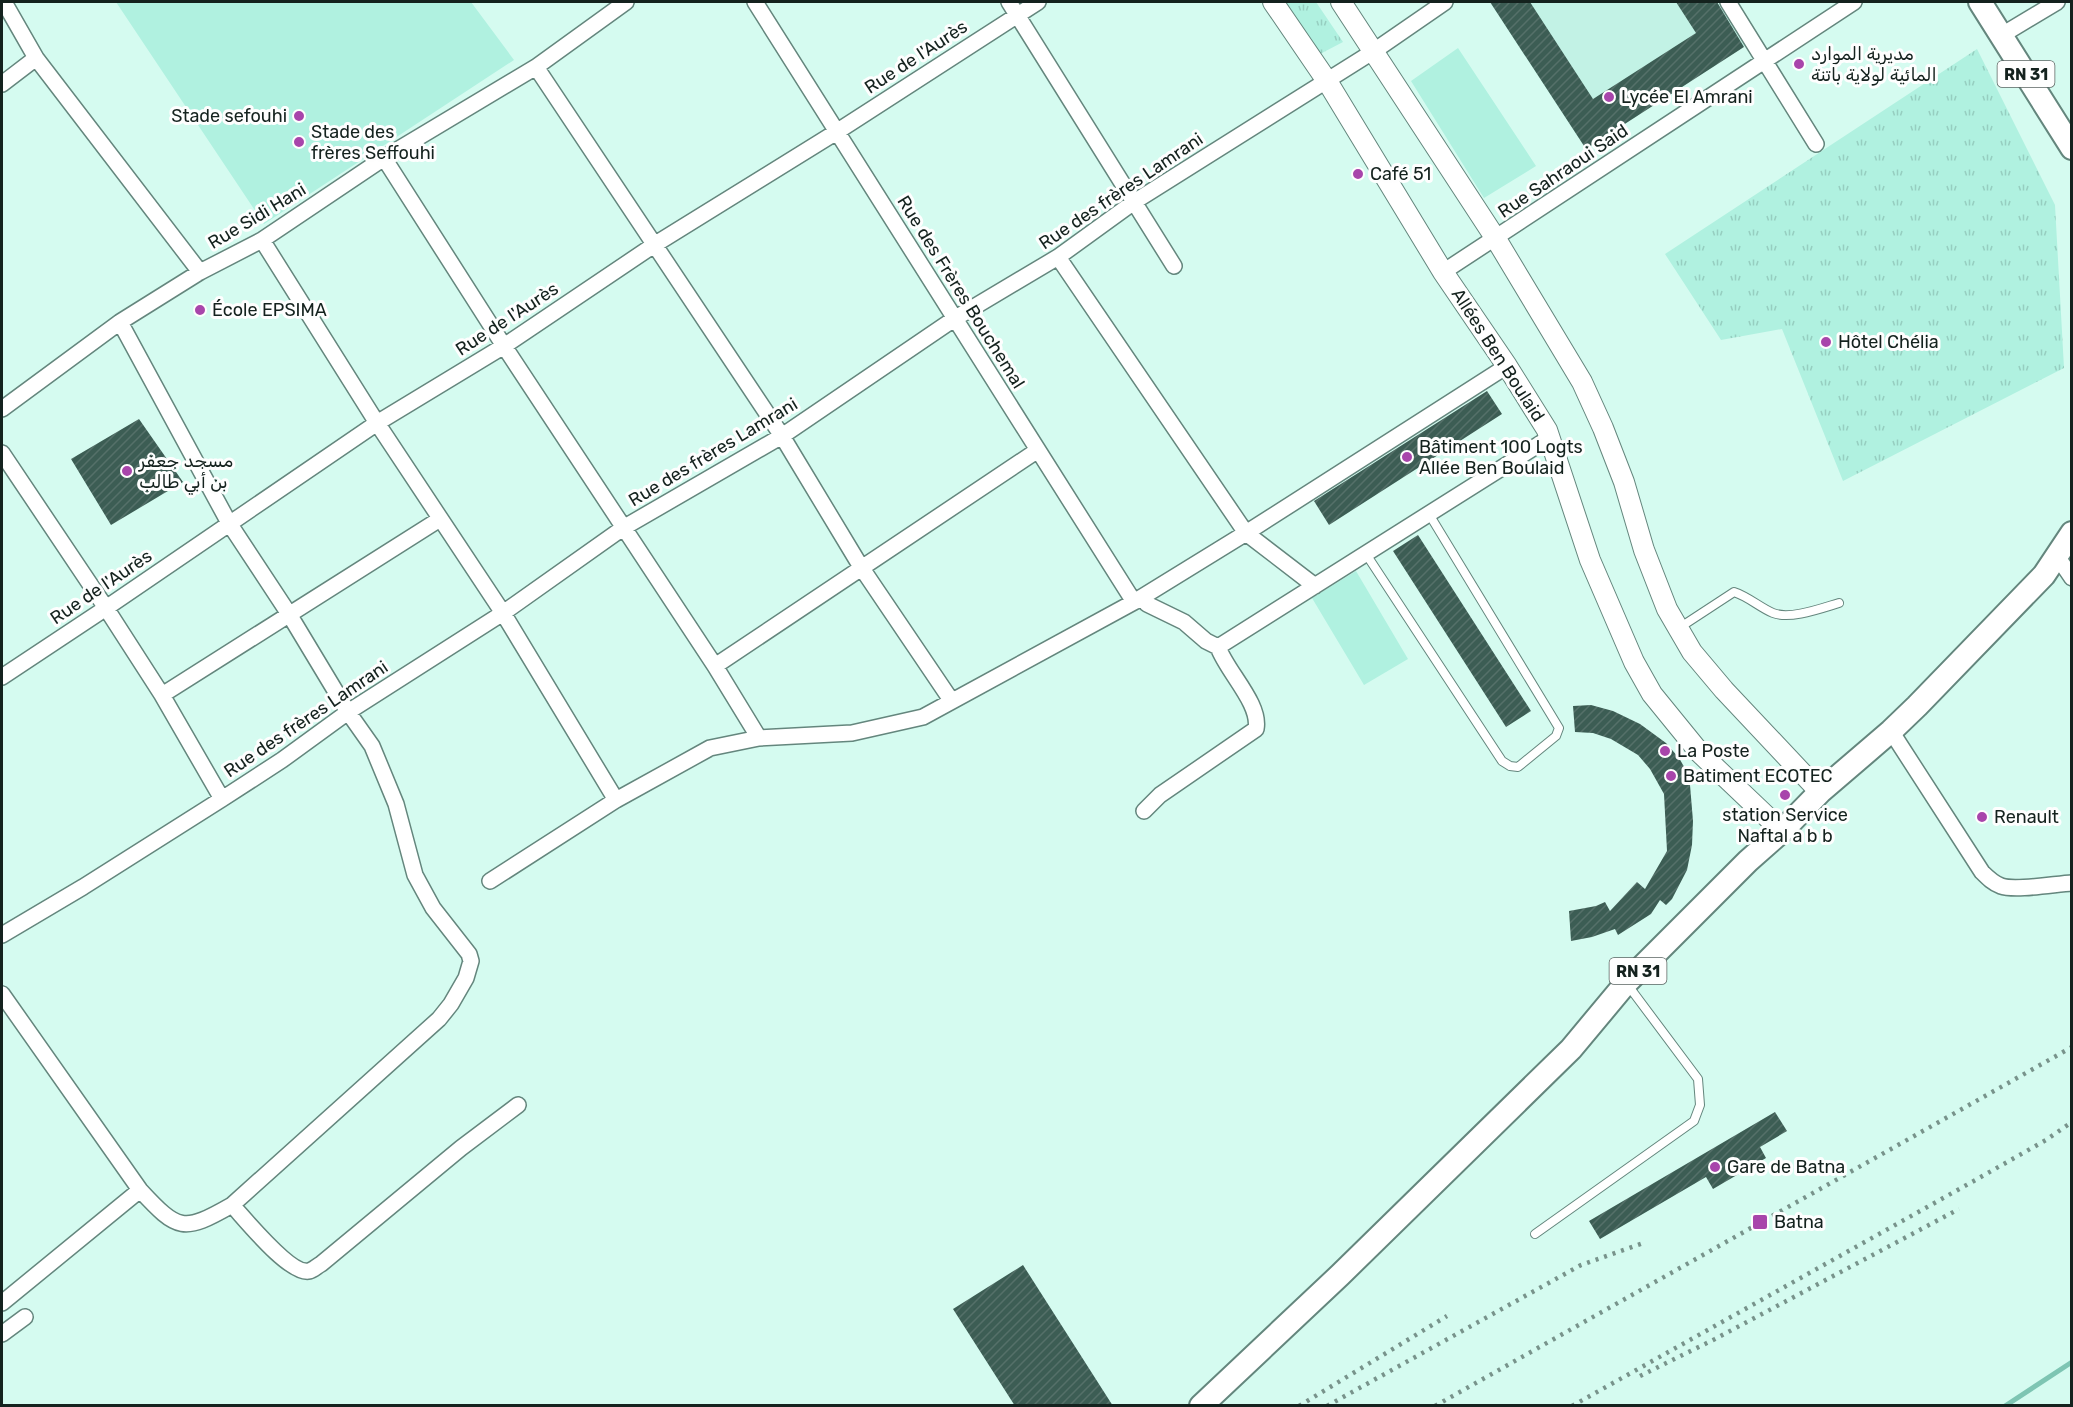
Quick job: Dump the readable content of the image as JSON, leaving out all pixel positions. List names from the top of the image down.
{
  "streets": {
    "main road": ["RN 31", "Allées Ben Boulaid"],
    "street": [
      "Rue de l'Aurès",
      "Rue Sahraoui Said",
      "Rue des frères Lamrani",
      "Rue Sidi Hani",
      "Rue des Frères Bouchemal"
    ]
  },
  "crossings": [
    ["Rue de l'Aurès", "Rue des Frères Bouchemal"],
    ["RN 31", "Allées Ben Boulaid"],
    ["Rue Sahraoui Said", "Allées Ben Boulaid"],
    ["Rue des frères Lamrani", "Rue des Frères Bouchemal"],
    ["Rue des frères Lamrani", "Allées Ben Boulaid"]
  ],
  "places": {
    "other": [
      "مديرية الموارد المائية لولاية باتنة",
      "Lycée El Amrani",
      "Stade sefouhi",
      "Stade des frères Seffouhi",
      "Café 51",
      "École EPSIMA",
      "Hôtel Chélia",
      "Bâtiment 100 Logts Allée Ben Boulaid",
      "مسجد جعفر بن أبي طالب",
      "La Poste",
      "Batiment ECOTEC",
      "station Service Naftal a b b",
      "Renault",
      "Gare de Batna"
    ],
    "transit": ["Batna"]
  }
}
